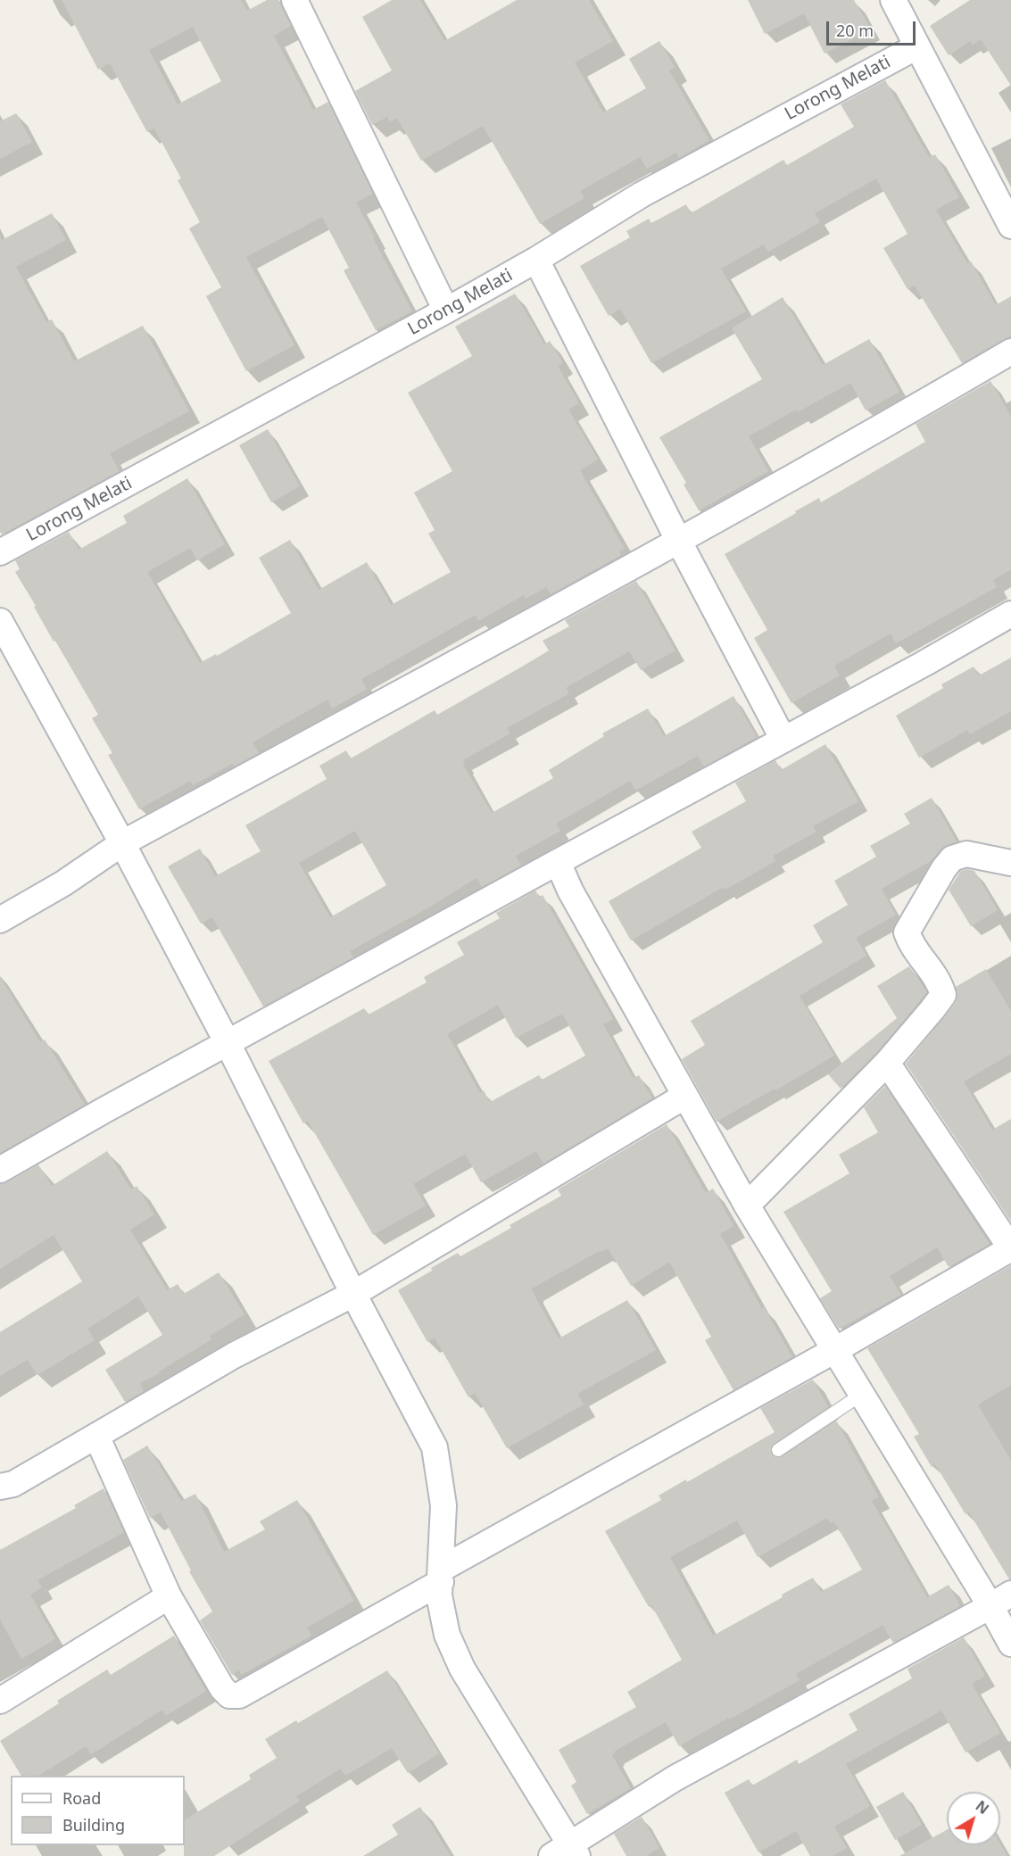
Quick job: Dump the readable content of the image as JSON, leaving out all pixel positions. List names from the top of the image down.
{
  "streets": {
    "street": ["Lorong Melati"]
  },
  "legend": ["Road", "Building"],
  "scale_bar": "20 m",
  "north": "top right"
}
